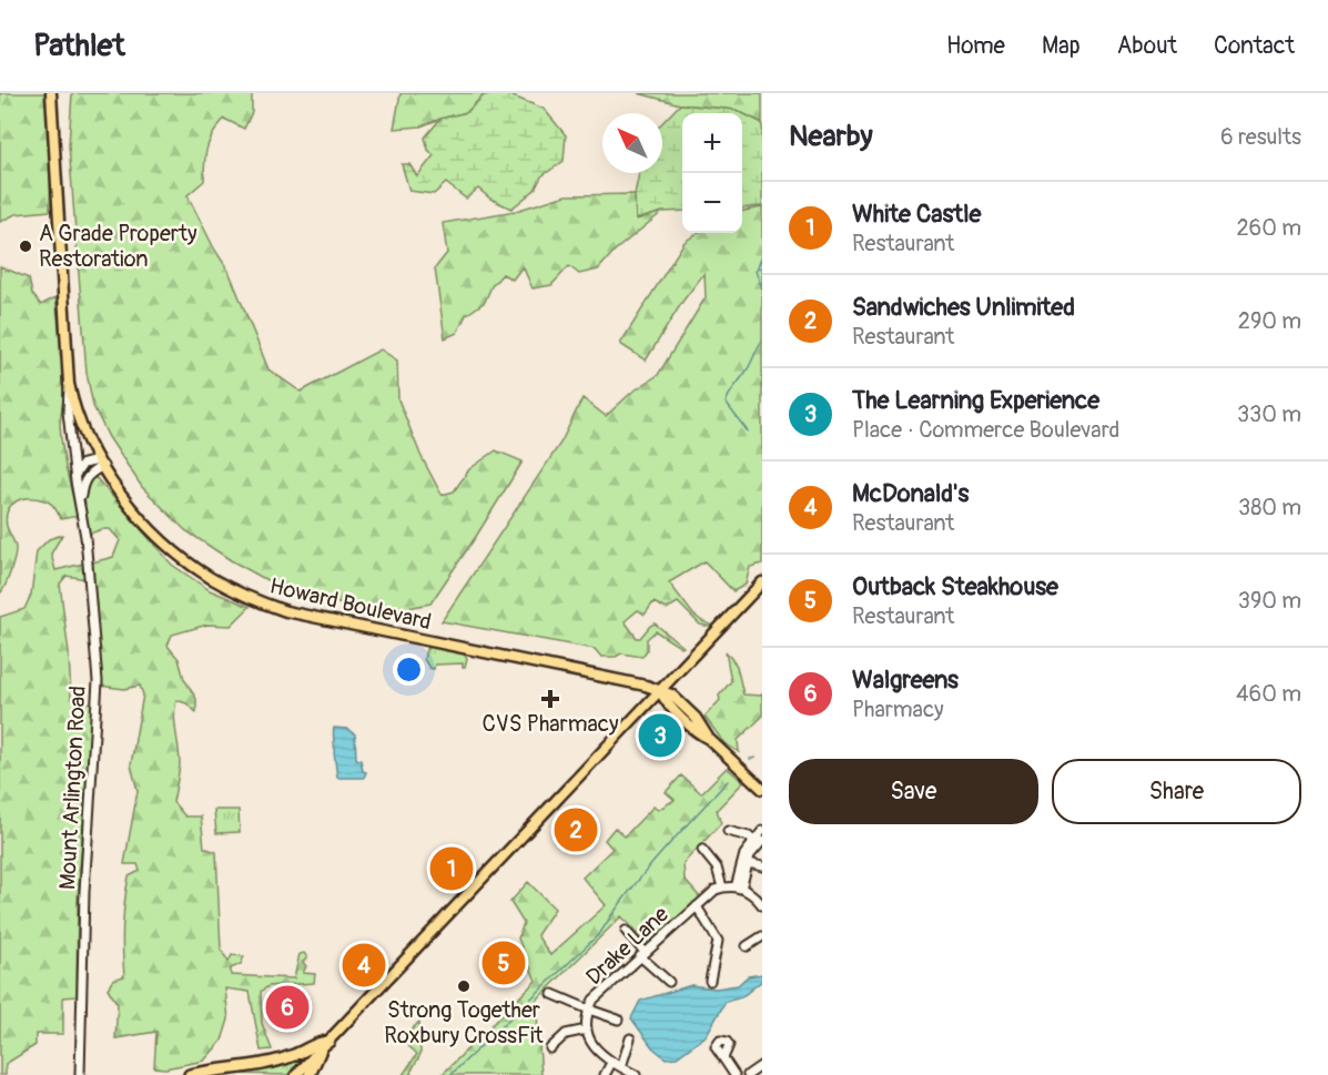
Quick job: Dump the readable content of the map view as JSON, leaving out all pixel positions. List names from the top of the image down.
{
  "streets": {
    "main road": ["Howard Boulevard"],
    "street": ["Mount Arlington Road", "Drake Lane"]
  },
  "crossings": [
    ["Howard Boulevard", "Mount Arlington Road"]
  ],
  "places": {
    "other": ["A Grade Property Restoration", "Strong Together Roxbury CrossFit"],
    "health": ["CVS Pharmacy"]
  },
  "north": "top left",
  "page": {
    "header": "Pathlet",
    "nav": [
      "Home",
      "Map",
      "About",
      "Contact"
    ],
    "heading": ["Nearby", "6 results"],
    "map_buttons": ["+", "−"],
    "list": [
      {
        "mark": "1",
        "name": "White Castle",
        "note": "Restaurant",
        "value": "260 m"
      },
      {
        "mark": "2",
        "name": "Sandwiches Unlimited",
        "note": "Restaurant",
        "value": "290 m"
      },
      {
        "mark": "3",
        "name": "The Learning Experience",
        "note": "Place · Commerce Boulevard",
        "value": "330 m"
      },
      {
        "mark": "4",
        "name": "McDonald's",
        "note": "Restaurant",
        "value": "380 m"
      },
      {
        "mark": "5",
        "name": "Outback Steakhouse",
        "note": "Restaurant",
        "value": "390 m"
      },
      {
        "mark": "6",
        "name": "Walgreens",
        "note": "Pharmacy",
        "value": "460 m"
      }
    ],
    "pins": [
      "3",
      "2",
      "1",
      "5",
      "4",
      "6"
    ],
    "buttons": ["Save", "Share"]
  }
}
